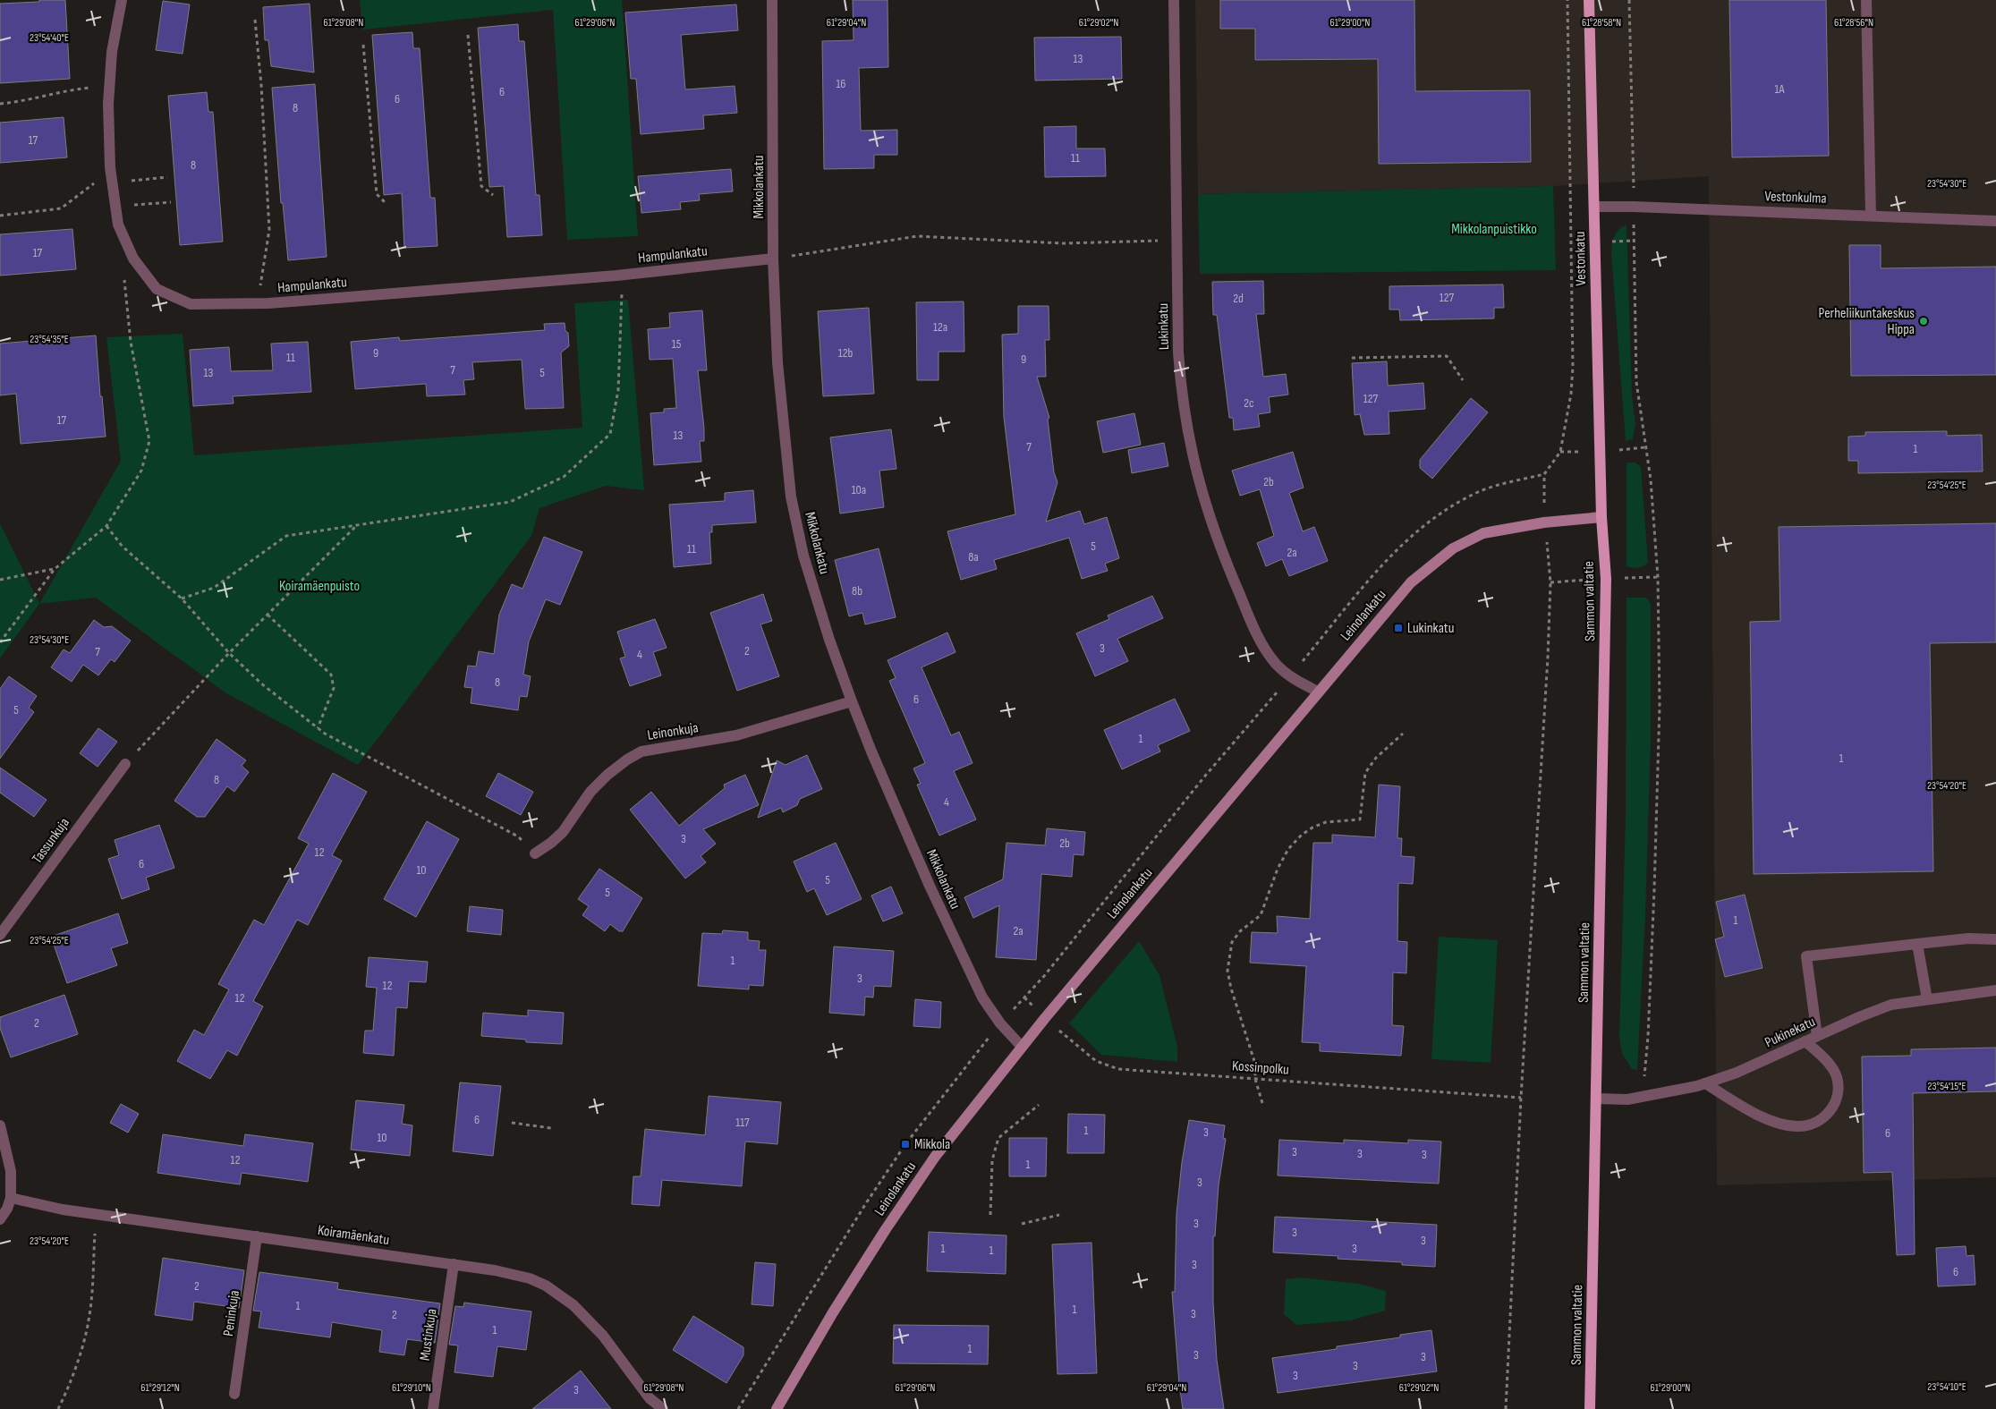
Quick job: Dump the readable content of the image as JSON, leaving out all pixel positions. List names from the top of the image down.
{
  "streets": {
    "main road": ["Vestonkatu", "Sammon valtatie"],
    "street": [
      "Mikkolankatu",
      "Vestonkulma",
      "Hampulankatu",
      "Lukinkatu",
      "Leinolankatu",
      "Leinonkuja",
      "Tassunkuja",
      "Pukinekatu",
      "Koiramäenkatu",
      "Peninkuja",
      "Mustinkuja"
    ],
    "path": ["Kossinpolku"]
  },
  "crossings": [
    ["Mikkolankatu", "Hampulankatu"],
    ["Mikkolankatu", "Leinolankatu"],
    ["Mikkolankatu", "Leinonkuja"],
    ["Vestonkulma", "Vestonkatu"],
    ["Vestonkatu", "Sammon valtatie"],
    ["Vestonkatu", "Leinolankatu"],
    ["Lukinkatu", "Leinolankatu"],
    ["Sammon valtatie", "Leinolankatu"],
    ["Sammon valtatie", "Pukinekatu"],
    ["Leinolankatu", "Kossinpolku"],
    ["Koiramäenkatu", "Peninkuja"],
    ["Koiramäenkatu", "Mustinkuja"]
  ],
  "parks": ["Mikkolanpuistikko", "Koiramäenpuisto"],
  "places": {
    "other": ["Perheliikuntakeskus Hippa"],
    "transit": ["Lukinkatu", "Mikkola"]
  },
  "house_numbers": [
    "13",
    "16",
    "1A",
    "6",
    "6",
    "8",
    "17",
    "11",
    "8",
    "17",
    "127",
    "2d",
    "12a",
    "15",
    "9",
    "12b",
    "11",
    "9",
    "7",
    "13",
    "5",
    "127",
    "2c",
    "17",
    "13",
    "7",
    "1",
    "2b",
    "10a",
    "5",
    "11",
    "2a",
    "8a",
    "8b",
    "3",
    "2",
    "7",
    "4",
    "8",
    "6",
    "5",
    "1",
    "1",
    "8",
    "4",
    "3",
    "2b",
    "12",
    "6",
    "10",
    "5",
    "5",
    "1",
    "2a",
    "1",
    "3",
    "12",
    "12",
    "2",
    "6",
    "117",
    "1",
    "3",
    "6",
    "10",
    "3",
    "3",
    "3",
    "12",
    "1",
    "3",
    "3",
    "3",
    "3",
    "1",
    "3",
    "1",
    "3",
    "6",
    "2",
    "1",
    "1",
    "3",
    "2",
    "1",
    "1",
    "3",
    "3",
    "3",
    "3",
    "3"
  ],
  "coordinates": [
    "61°29'08\"N",
    "61°29'06\"N",
    "61°29'04\"N",
    "61°29'02\"N",
    "61°29'00\"N",
    "61°28'58\"N",
    "61°28'56\"N",
    "23°54'40\"E",
    "23°54'30\"E",
    "23°54'35\"E",
    "23°54'25\"E",
    "23°54'20\"E",
    "23°54'15\"E",
    "23°54'10\"E",
    "61°29'12\"N",
    "61°29'10\"N"
  ]
}
